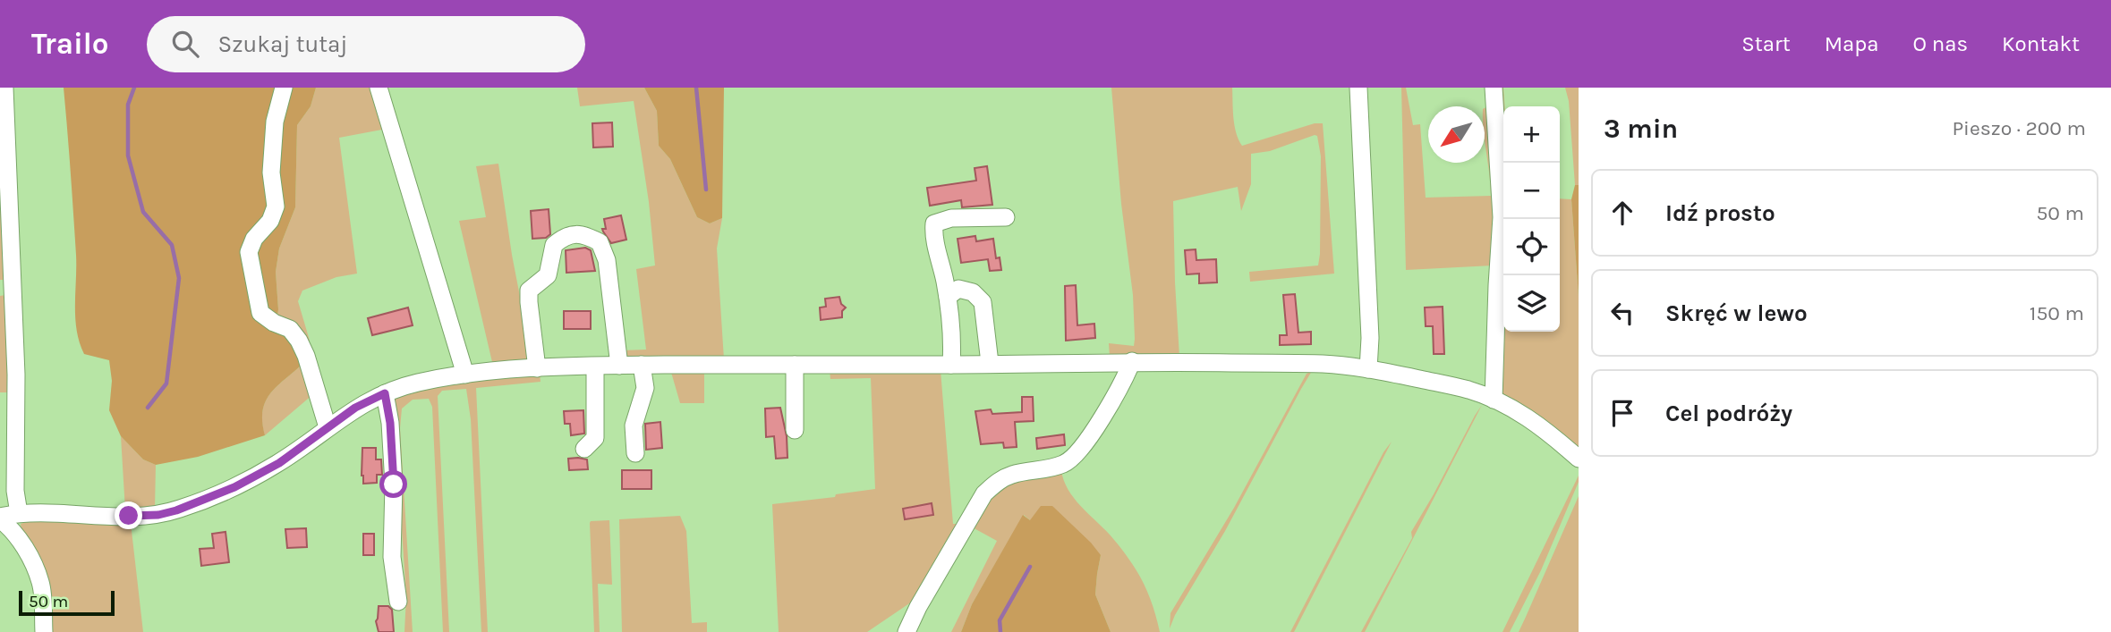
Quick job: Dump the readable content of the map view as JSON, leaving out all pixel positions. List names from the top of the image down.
{
  "scale_bar": "50 m",
  "north": "bottom left",
  "page": {
    "header": "Trailo",
    "search": "Szukaj tutaj",
    "nav": [
      "Start",
      "Mapa",
      "O nas",
      "Kontakt"
    ],
    "heading": ["3 min", "Pieszo · 200 m"],
    "map_buttons": ["+", "−"],
    "list": [
      ["Idź prosto", "50 m"],
      ["Skręć w lewo", "150 m"],
      "Cel podróży"
    ],
    "scale": "50 m"
  }
}
